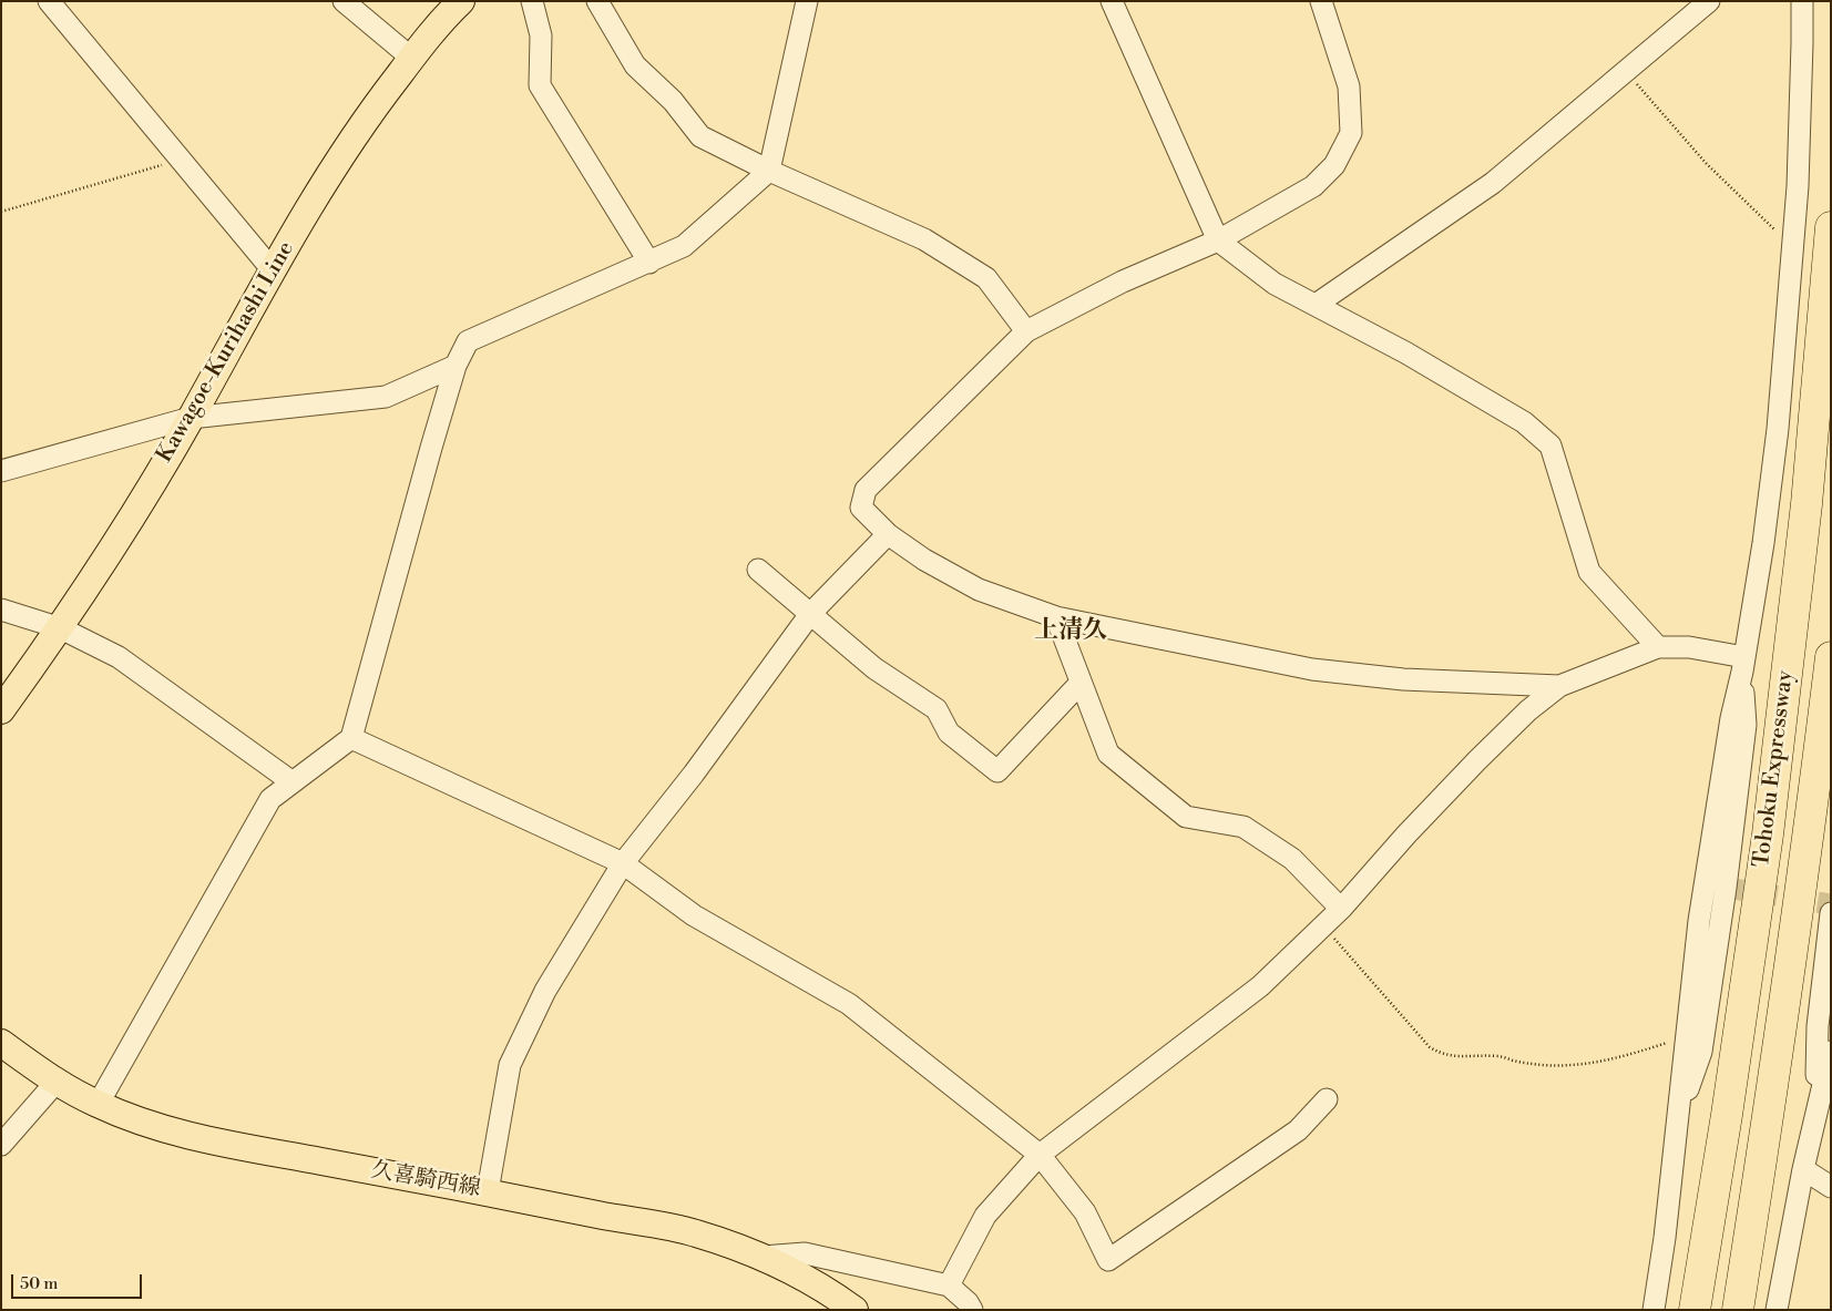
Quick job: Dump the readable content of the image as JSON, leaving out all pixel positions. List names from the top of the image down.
{
  "streets": {
    "highway": ["Tohoku Expressway"],
    "main road": ["Kawagoe-Kurihashi Line", "久喜騎西線"]
  },
  "districts": ["上清久"],
  "scale_bar": "50 m"
}
